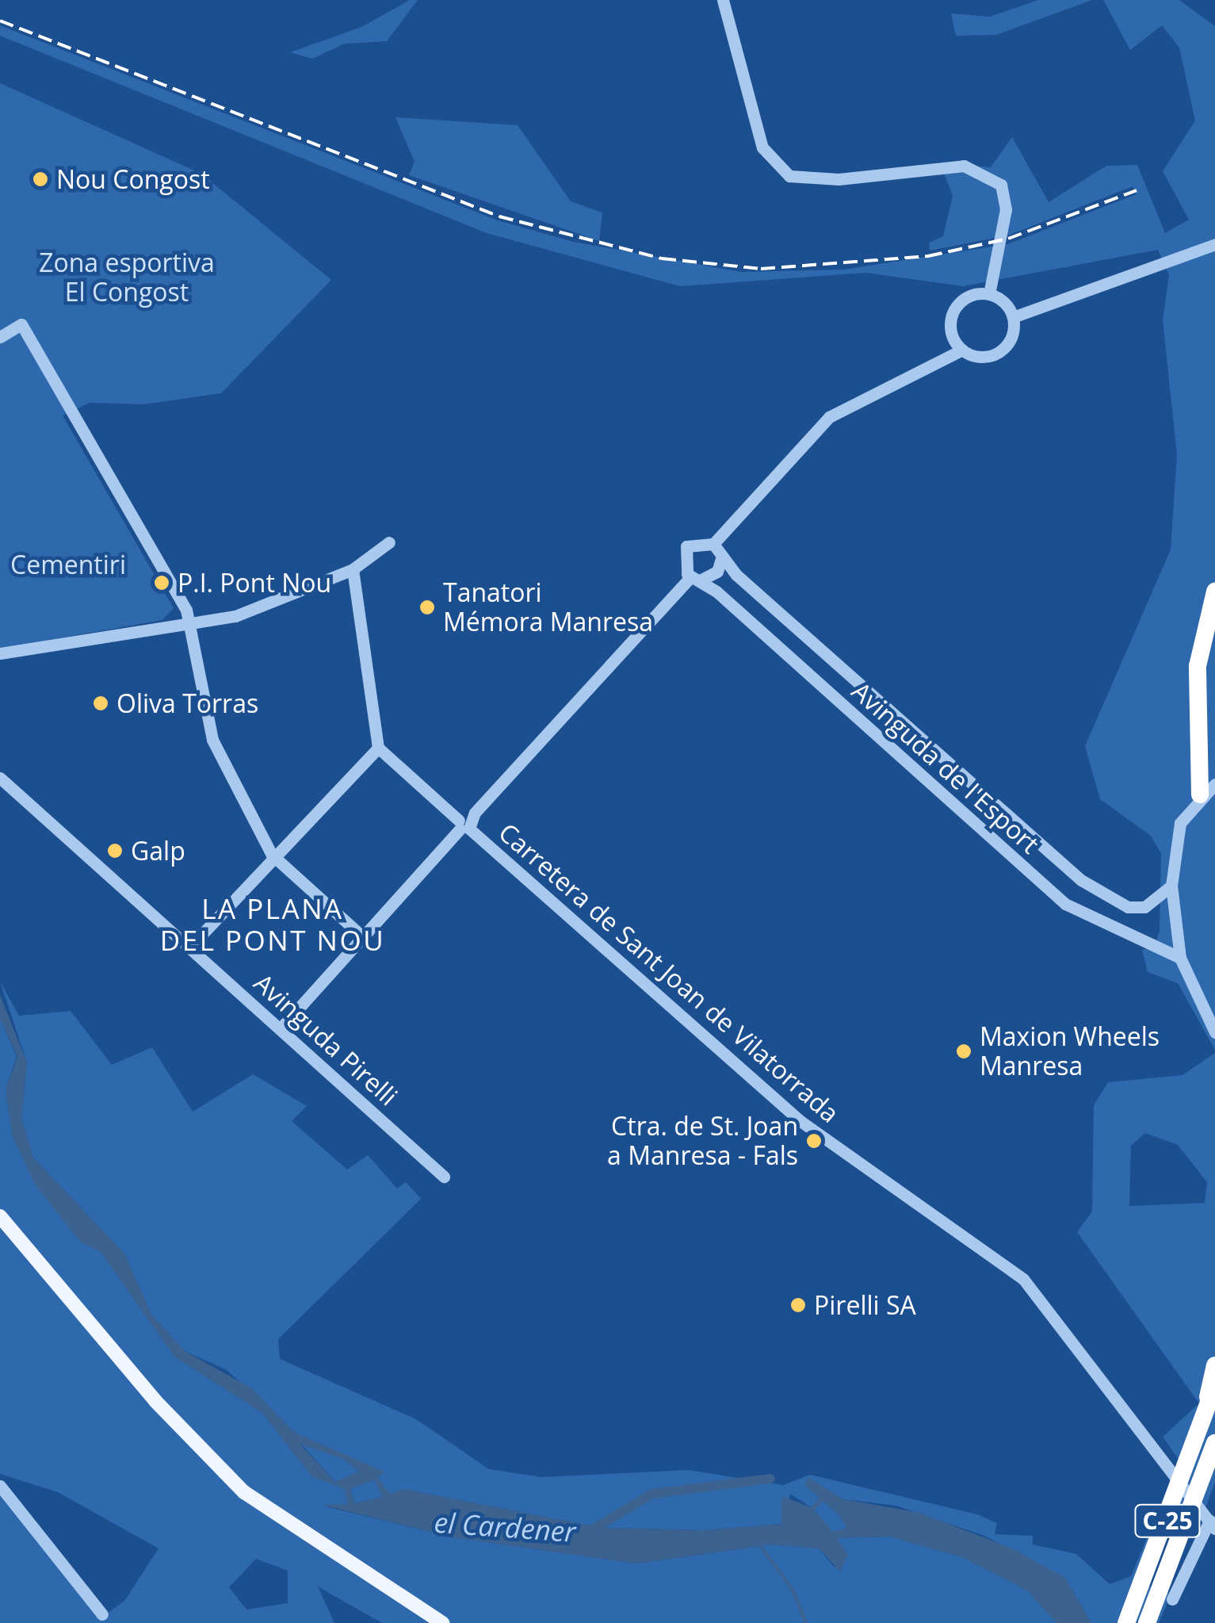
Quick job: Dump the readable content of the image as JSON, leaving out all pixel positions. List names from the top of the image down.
{
  "streets": {
    "highway": ["C-25"],
    "street": ["Avinguda de l'Esport", "Carretera de Sant Joan de Vilatorrada", "Avinguda Pirelli"]
  },
  "districts": ["LA PLANA DEL PONT NOU"],
  "water": ["el Cardener"],
  "parks": ["Zona esportiva El Congost", "Cementiri"],
  "places": [
    "Nou Congost",
    "P.I. Pont Nou",
    "Tanatori Mémora Manresa",
    "Oliva Torras",
    "Galp",
    "Maxion Wheels Manresa",
    "Ctra. de St. Joan a Manresa - Fals",
    "Pirelli SA"
  ]
}
